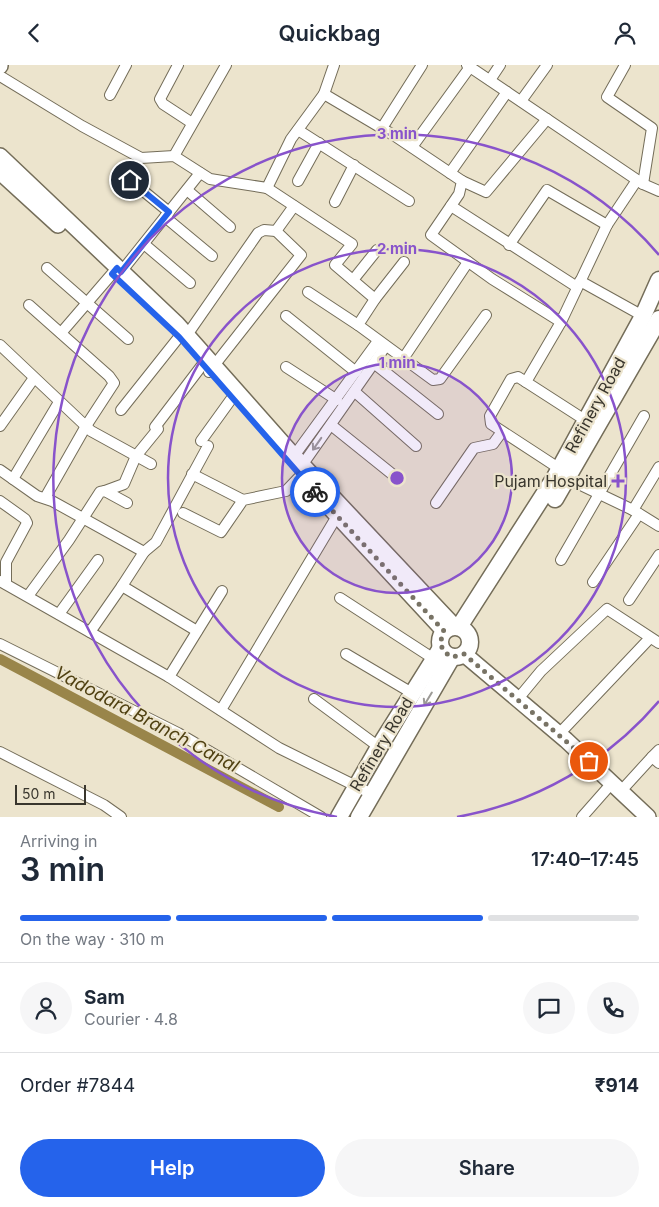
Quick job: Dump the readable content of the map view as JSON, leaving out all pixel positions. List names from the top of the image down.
{
  "streets": {
    "main road": ["Refinery Road"]
  },
  "water": ["Vadodara Branch Canal"],
  "places": {
    "health": ["Pujam Hospital"]
  },
  "scale_bar": "50 m",
  "page": {
    "header": "Quickbag",
    "scale": "50 m",
    "heading": ["3 min", "Arriving in", "17:40–17:45"],
    "panel": [
      "Sam",
      "Courier · 4.8",
      "Order #7844",
      "₹914"
    ],
    "bar": "On the way · 310 m",
    "buttons": ["Help", "Share"]
  },
  "rings": ["3 min", "2 min", "1 min"]
}
